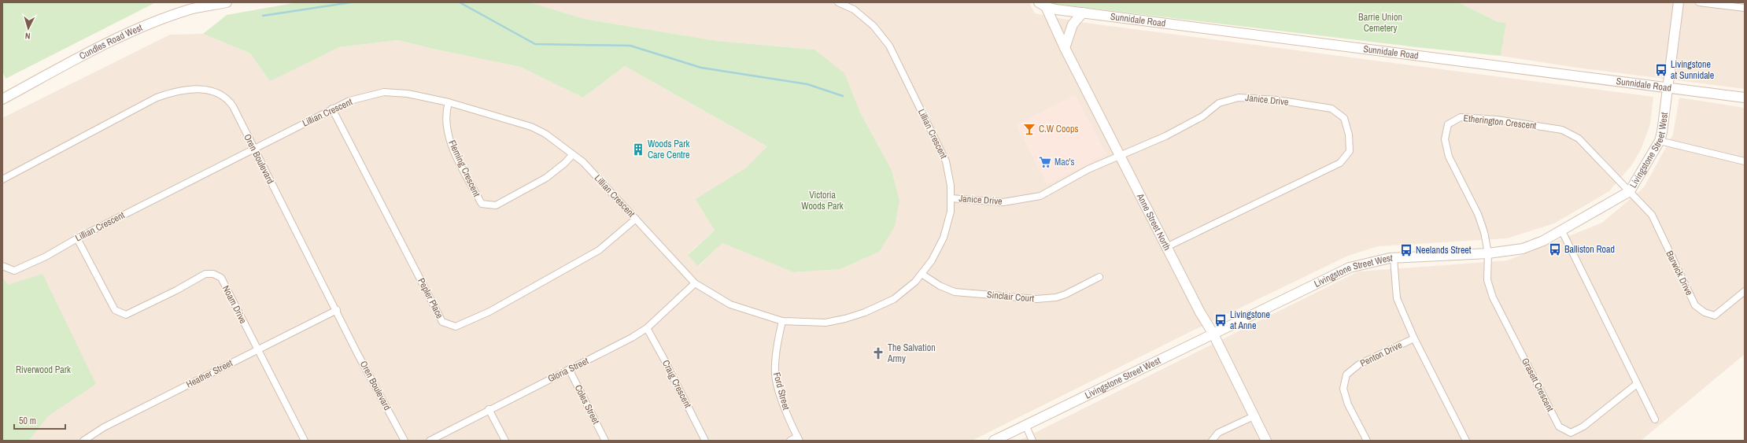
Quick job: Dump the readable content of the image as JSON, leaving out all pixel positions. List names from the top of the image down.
{
  "streets": {
    "street": [
      "Sunnidale Road",
      "Cundles Road West",
      "Janice Drive",
      "Lillian Crescent",
      "Etherington Crescent",
      "Livingstone Street West",
      "Oren Boulevard",
      "Fleming Crescent",
      "Anne Street North",
      "Barwick Drive",
      "Sinclair Court",
      "Pepler Place",
      "Noam Drive",
      "Penton Drive",
      "Gloria Street",
      "Heather Street",
      "Craig Crescent",
      "Grasett Crescent",
      "Ford Street",
      "Coles Street"
    ]
  },
  "crossings": [
    ["Sunnidale Road", "Livingstone Street West"],
    ["Sunnidale Road", "Anne Street North"],
    ["Janice Drive", "Lillian Crescent"],
    ["Janice Drive", "Anne Street North"],
    ["Lillian Crescent", "Oren Boulevard"],
    ["Lillian Crescent", "Fleming Crescent"],
    ["Lillian Crescent", "Sinclair Court"],
    ["Lillian Crescent", "Pepler Place"],
    ["Lillian Crescent", "Noam Drive"],
    ["Lillian Crescent", "Gloria Street"],
    ["Lillian Crescent", "Ford Street"],
    ["Etherington Crescent", "Livingstone Street West"],
    ["Etherington Crescent", "Barwick Drive"],
    ["Etherington Crescent", "Grasett Crescent"],
    ["Livingstone Street West", "Anne Street North"],
    ["Livingstone Street West", "Barwick Drive"],
    ["Livingstone Street West", "Grasett Crescent"],
    ["Oren Boulevard", "Heather Street"],
    ["Noam Drive", "Heather Street"],
    ["Gloria Street", "Craig Crescent"],
    ["Gloria Street", "Coles Street"]
  ],
  "parks": ["Barrie Union Cemetery", "Victoria Woods Park", "Riverwood Park"],
  "places": {
    "bus stop": [
      "Livingstone at Sunnidale",
      "Balliston Road",
      "Neelands Street",
      "Livingstone at Anne"
    ],
    "bar": ["C.W Coops"],
    "building": ["Woods Park Care Centre"],
    "supermarket": ["Mac's"],
    "church": ["The Salvation Army"]
  },
  "scale_bar": "50 m",
  "north": "bottom"
}
